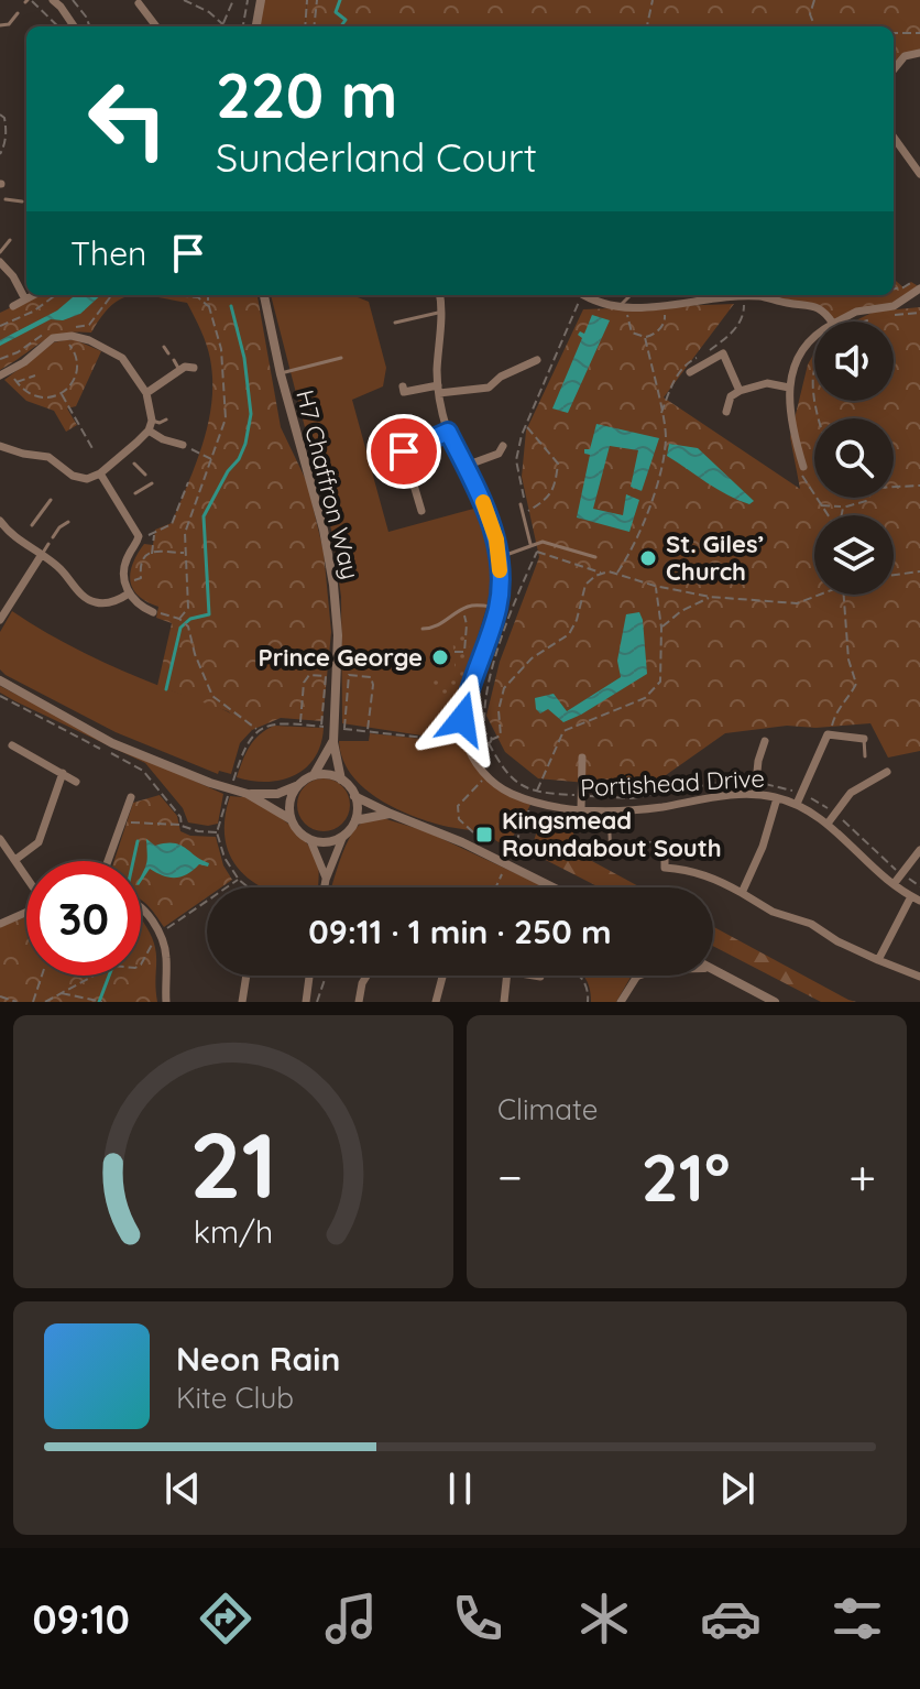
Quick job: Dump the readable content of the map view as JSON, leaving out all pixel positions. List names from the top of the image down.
{
  "streets": {
    "street": ["H7 Chaffron Way", "Portishead Drive"]
  },
  "places": {
    "other": ["St. Giles’ Church", "Prince George"],
    "transit": ["Kingsmead Roundabout South"]
  },
  "page": {
    "turn": ["220 m", "Sunderland Court"],
    "then": "Then",
    "limit": "30",
    "trip": "09:11 · 1 min · 250 m",
    "tile": "Climate",
    "heat": ["−", "21°", "+"],
    "song": ["Neon Rain", "Kite Club"],
    "tabs": "09:10",
    "gauge": ["21", "km/h"]
  }
}
